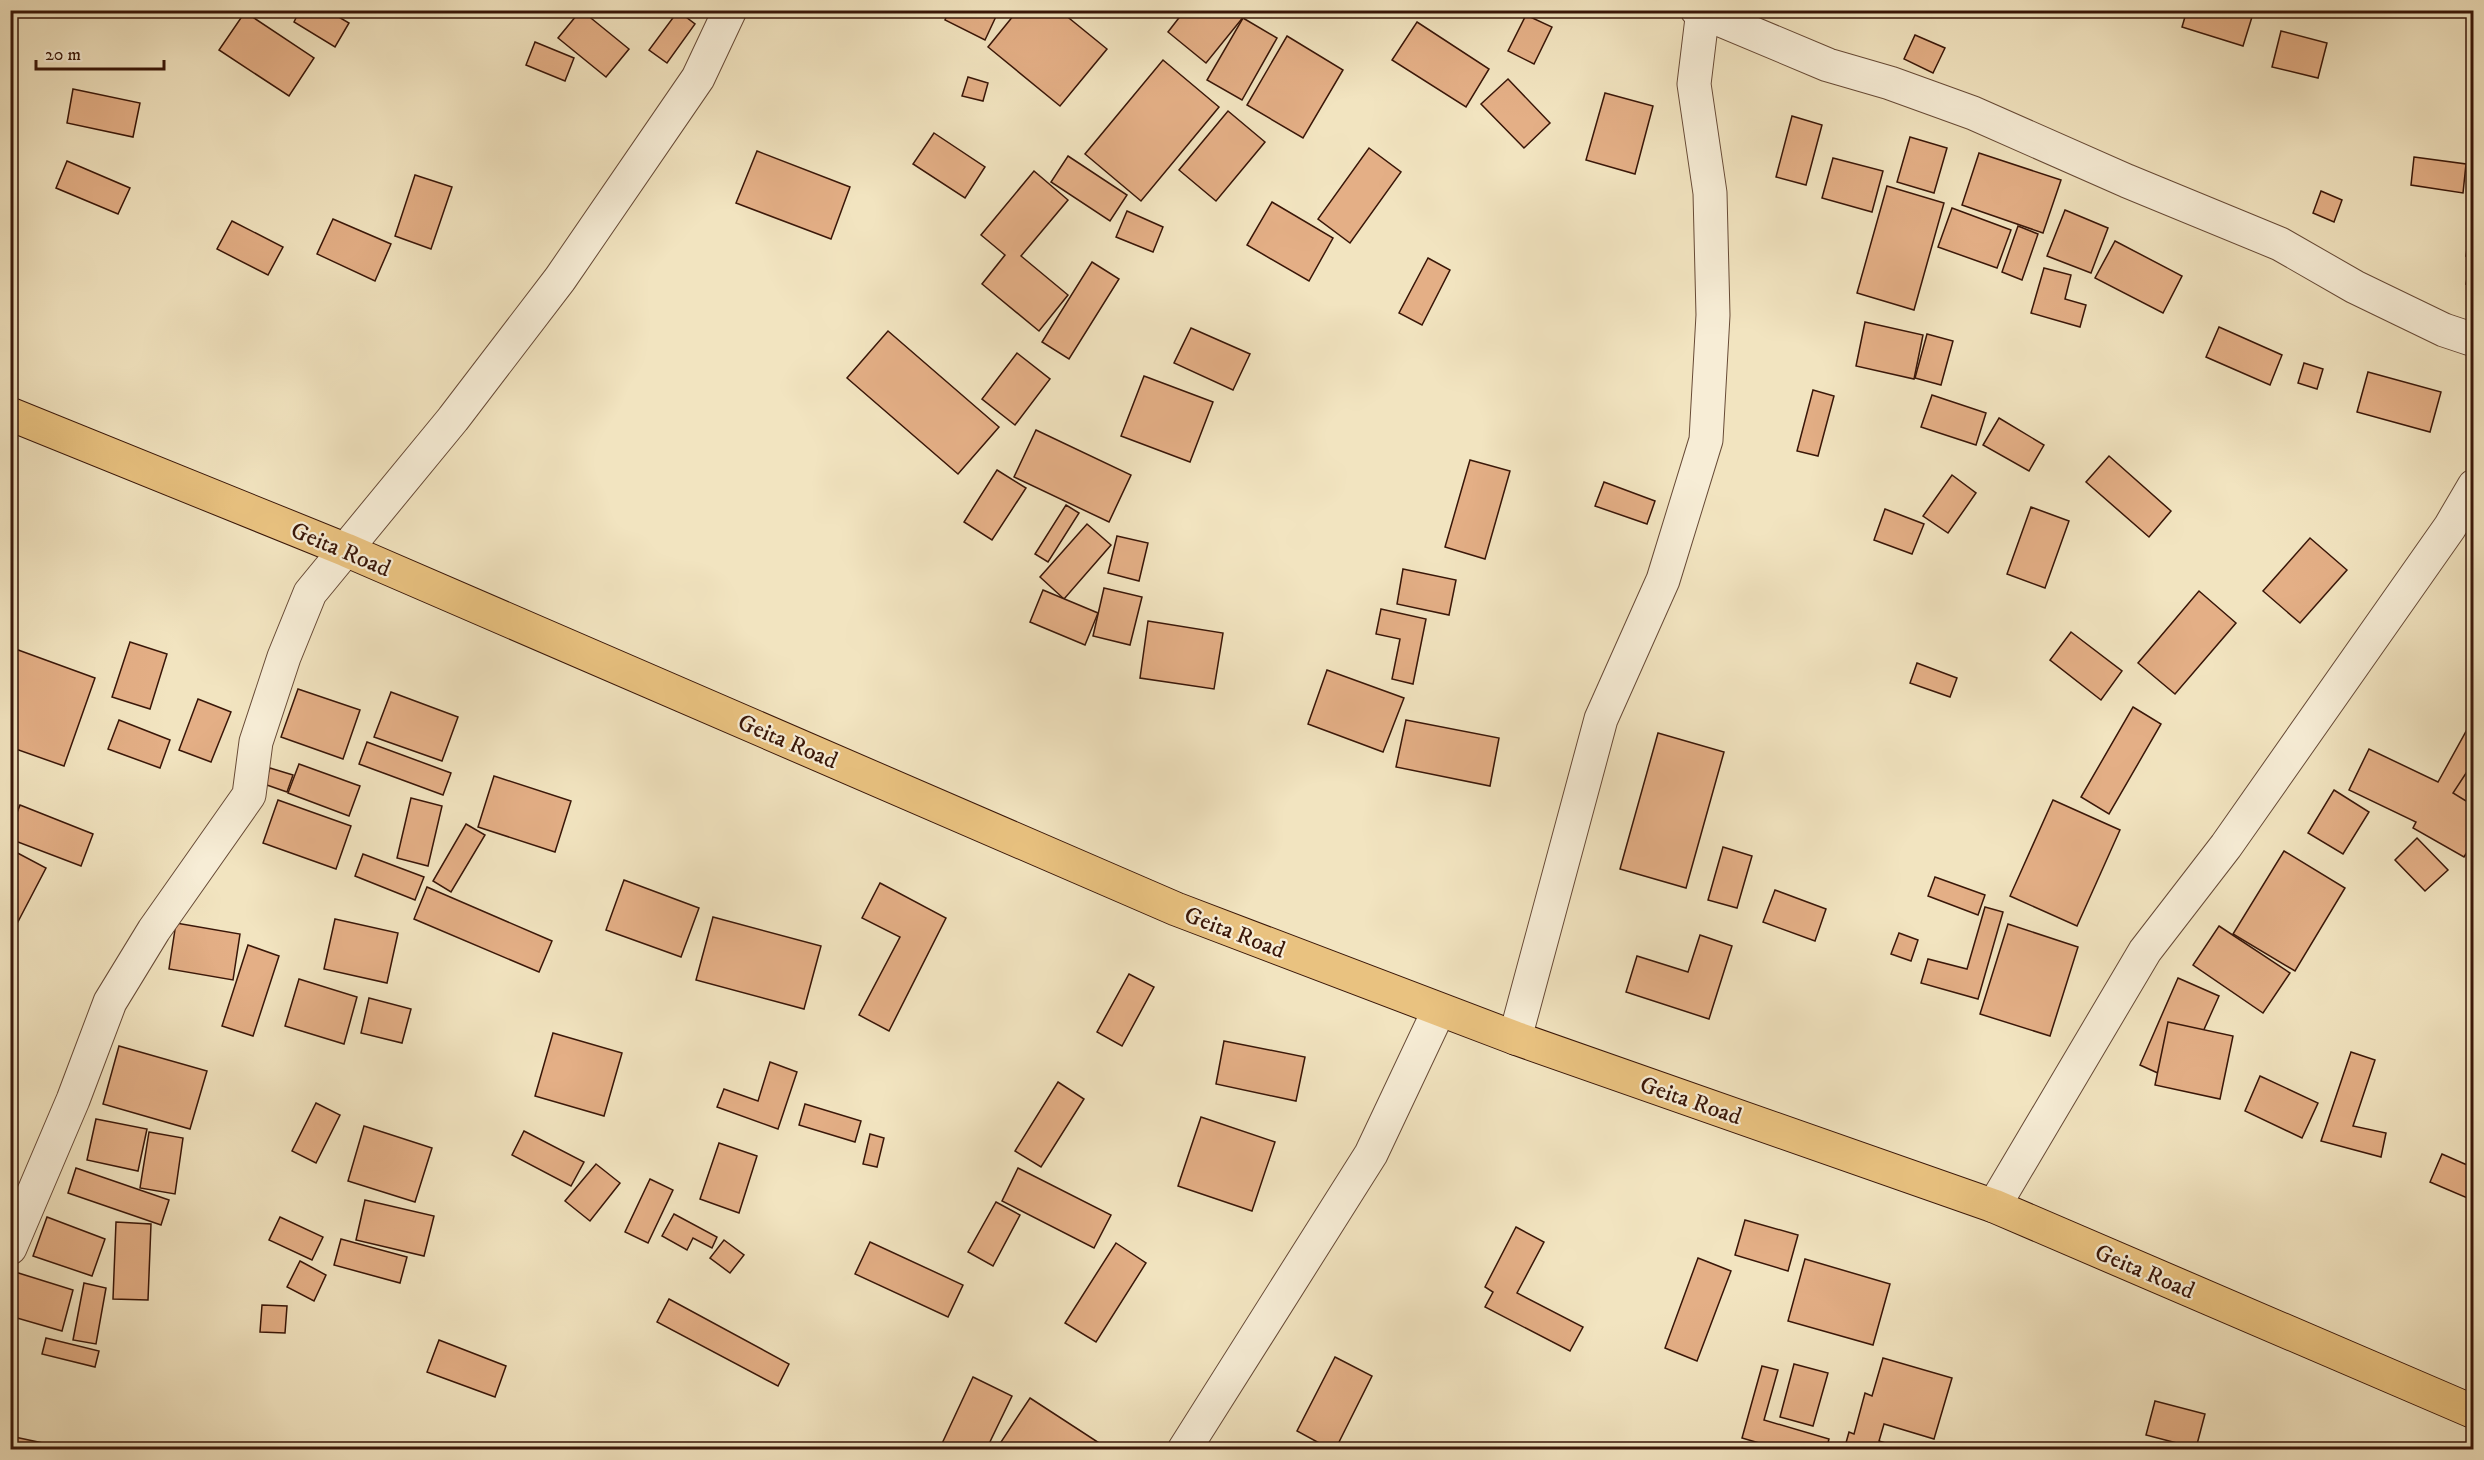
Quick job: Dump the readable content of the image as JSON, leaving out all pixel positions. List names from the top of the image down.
{
  "streets": {
    "highway": ["Geita Road"]
  },
  "scale_bar": "20 m"
}
